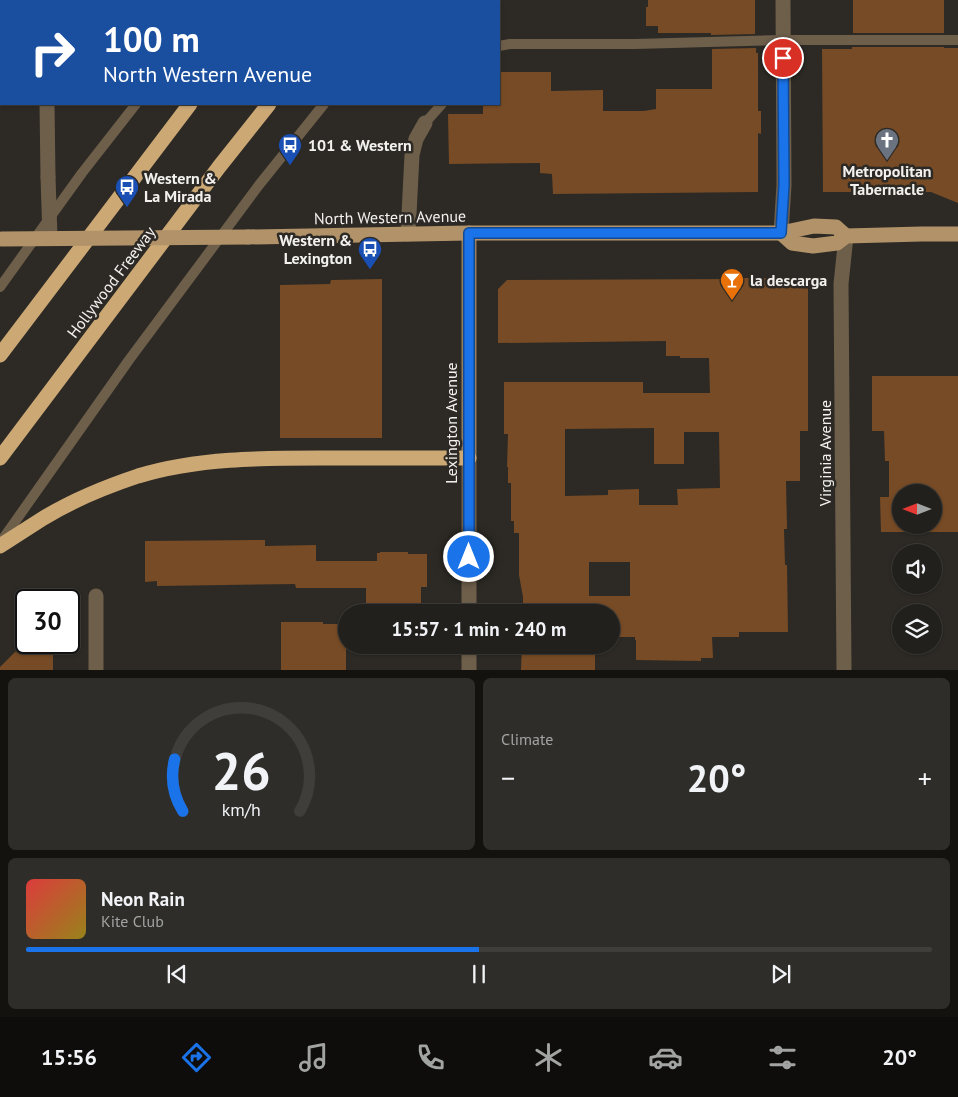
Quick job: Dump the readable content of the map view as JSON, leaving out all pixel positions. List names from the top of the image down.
{
  "streets": {
    "highway": ["Hollywood Freeway"],
    "main road": ["North Western Avenue"],
    "street": ["Lexington Avenue", "Virginia Avenue"]
  },
  "crossings": [
    ["North Western Avenue", "Lexington Avenue"],
    ["North Western Avenue", "Virginia Avenue"]
  ],
  "places": {
    "church": ["Metropolitan Tabernacle"],
    "bus stop": ["101 & Western", "Western & La Mirada", "Western & Lexington"],
    "bar": ["la descarga"]
  },
  "north": "left",
  "page": {
    "turn": ["100 m", "North Western Avenue"],
    "limit": "30",
    "trip": "15:57 · 1 min · 240 m",
    "tile": "Climate",
    "heat": ["−", "20°", "+"],
    "song": ["Neon Rain", "Kite Club"],
    "tabs": ["15:56", "20°"],
    "gauge": ["26", "km/h"]
  }
}
